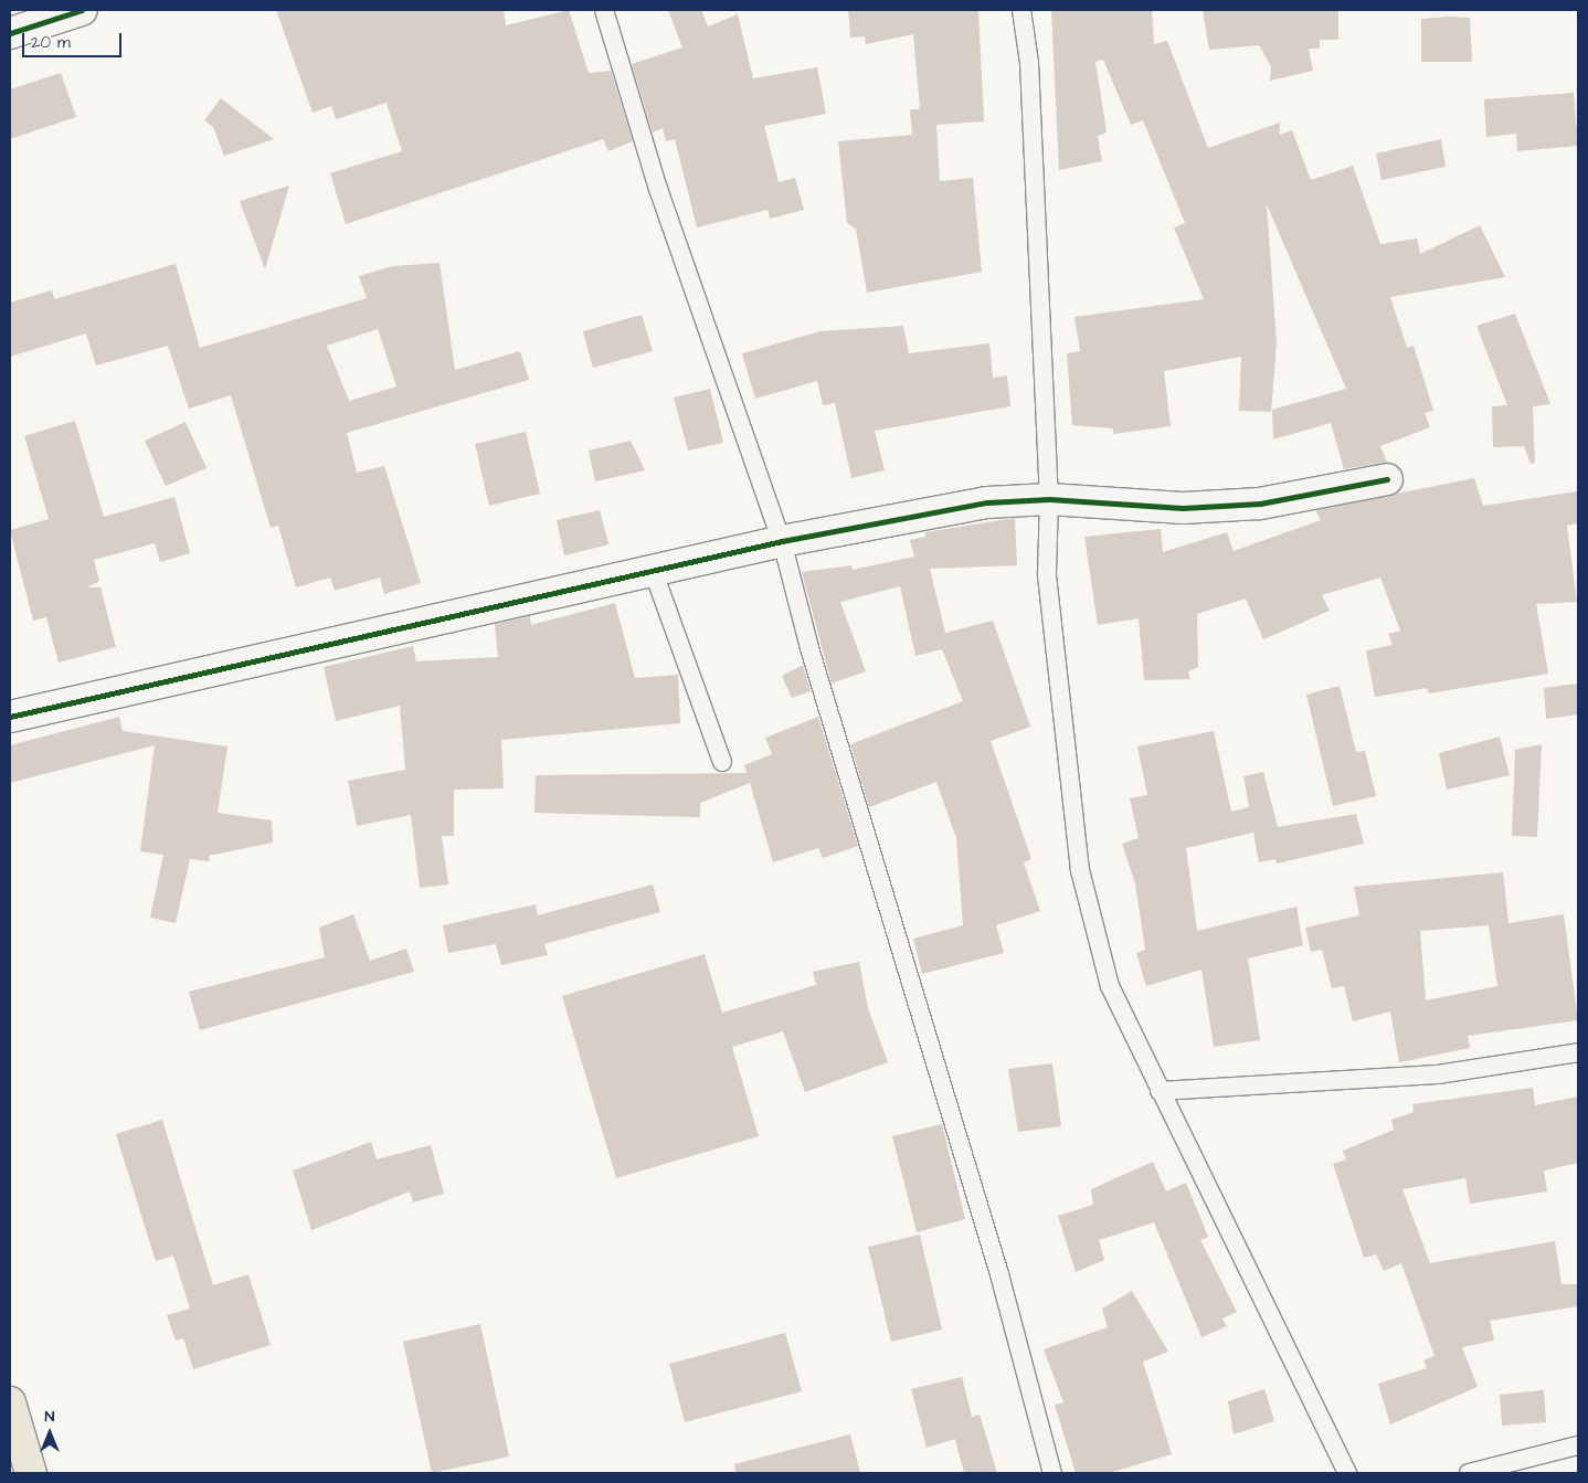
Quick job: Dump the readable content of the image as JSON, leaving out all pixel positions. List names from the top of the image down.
{
  "scale_bar": "20 m",
  "north": "top"
}
